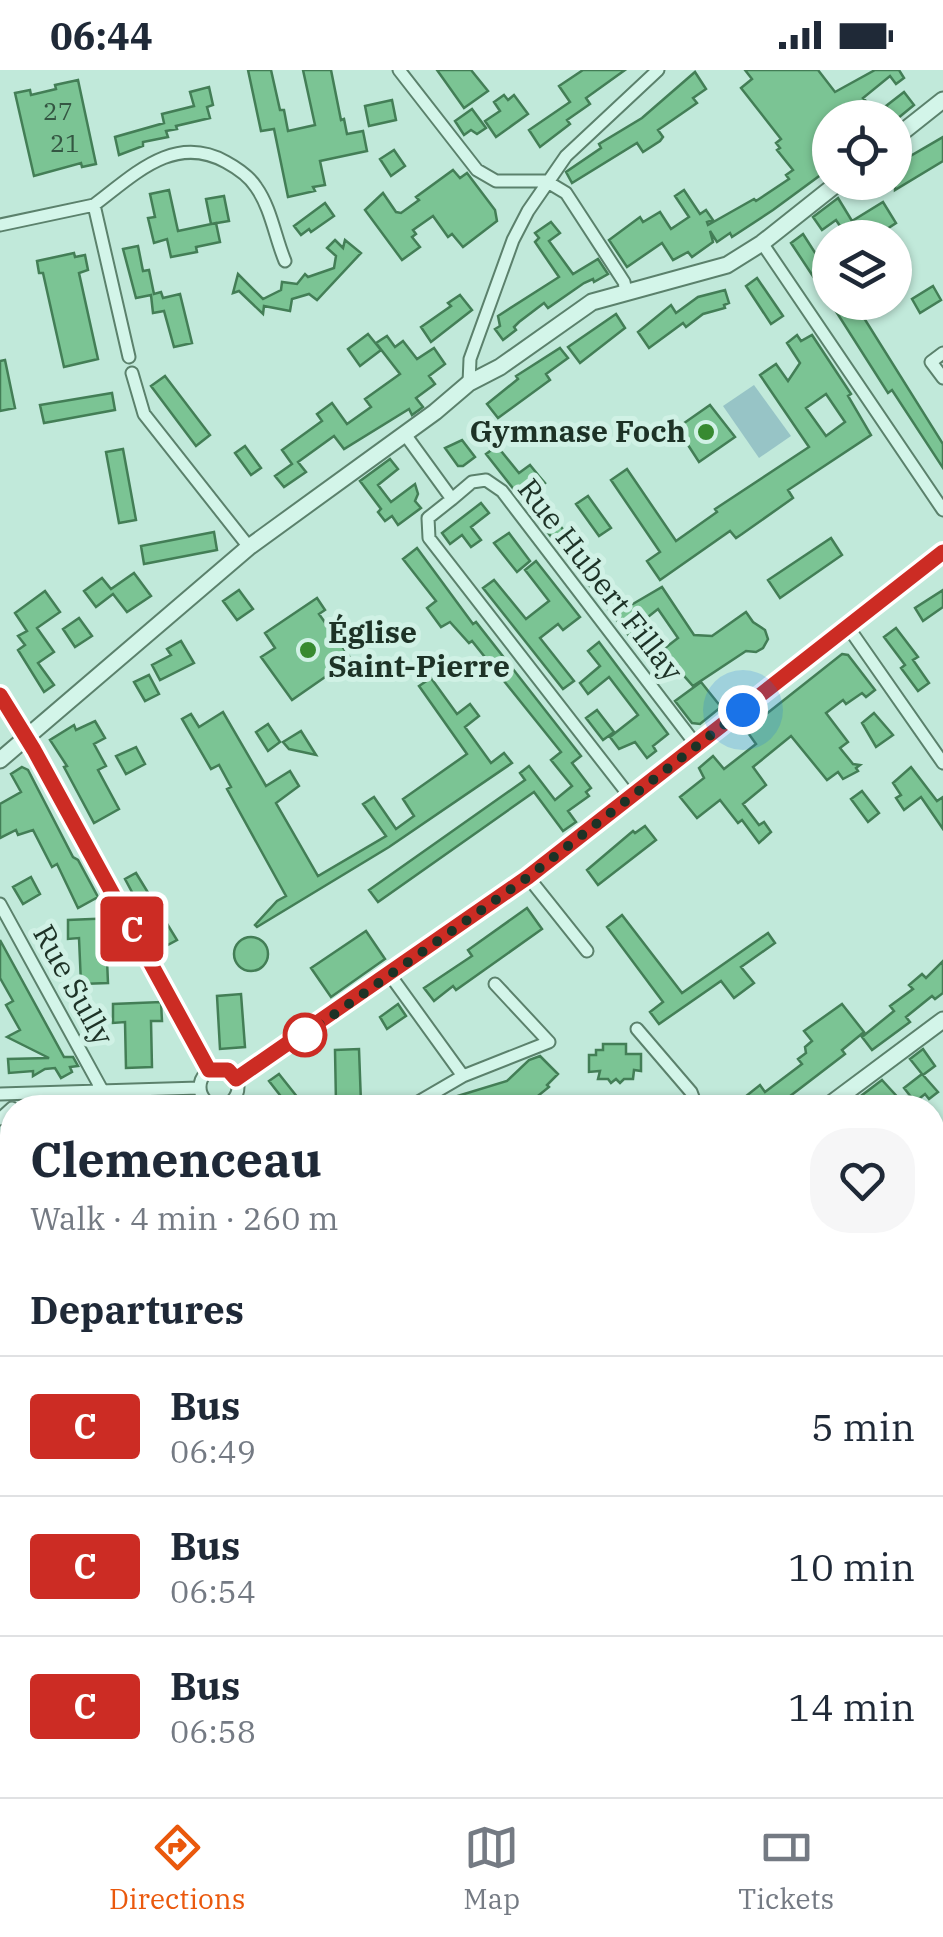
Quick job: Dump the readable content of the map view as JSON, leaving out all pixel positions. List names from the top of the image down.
{
  "streets": {
    "street": ["Rue Hubert Fillay", "Rue Sully"]
  },
  "places": ["Gymnase Foch", "Église Saint-Pierre"],
  "lines": ["bus line C"],
  "house_numbers": ["27", "21"],
  "page": {
    "status": "06:44",
    "on_map": "C",
    "heading": [
      ["Clemenceau", "Walk · 4 min · 260 m"],
      "Departures"
    ],
    "list": [
      {
        "mark": "C",
        "name": "Bus",
        "note": "06:49",
        "value": "5 min"
      },
      {
        "mark": "C",
        "name": "Bus",
        "note": "06:54",
        "value": "10 min"
      },
      {
        "mark": "C",
        "name": "Bus",
        "note": "06:58",
        "value": "14 min"
      }
    ],
    "tabs": ["Directions", "Map", "Tickets"]
  }
}
